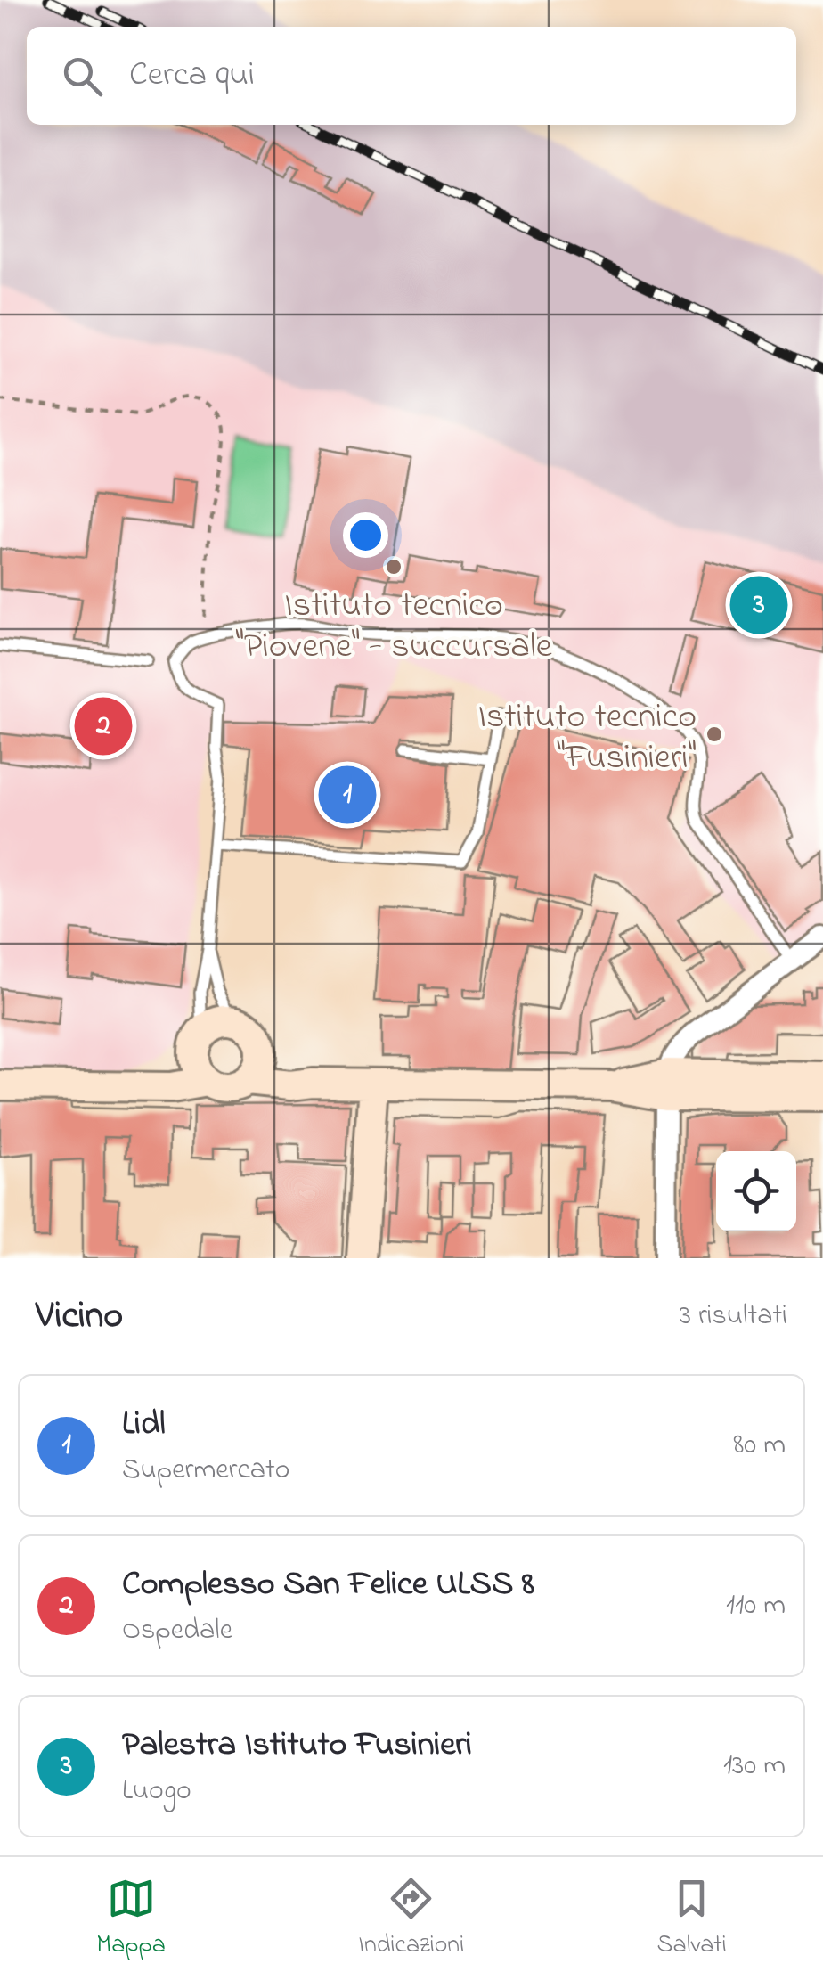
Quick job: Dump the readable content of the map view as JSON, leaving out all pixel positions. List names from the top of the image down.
{
  "places": ["Istituto tecnico \"Piovene\" - succursale", "Istituto tecnico \"Fusinieri\""],
  "page": {
    "search": "Cerca qui",
    "pins": ["3", "2", "1"],
    "heading": ["Vicino", "3 risultati"],
    "list": [
      {
        "mark": "1",
        "name": "Lidl",
        "note": "Supermercato",
        "value": "80 m"
      },
      {
        "mark": "2",
        "name": "Complesso San Felice ULSS 8",
        "note": "Ospedale",
        "value": "110 m"
      },
      {
        "mark": "3",
        "name": "Palestra Istituto Fusinieri",
        "note": "Luogo",
        "value": "130 m"
      }
    ],
    "nav": ["Mappa", "Indicazioni", "Salvati"]
  }
}
